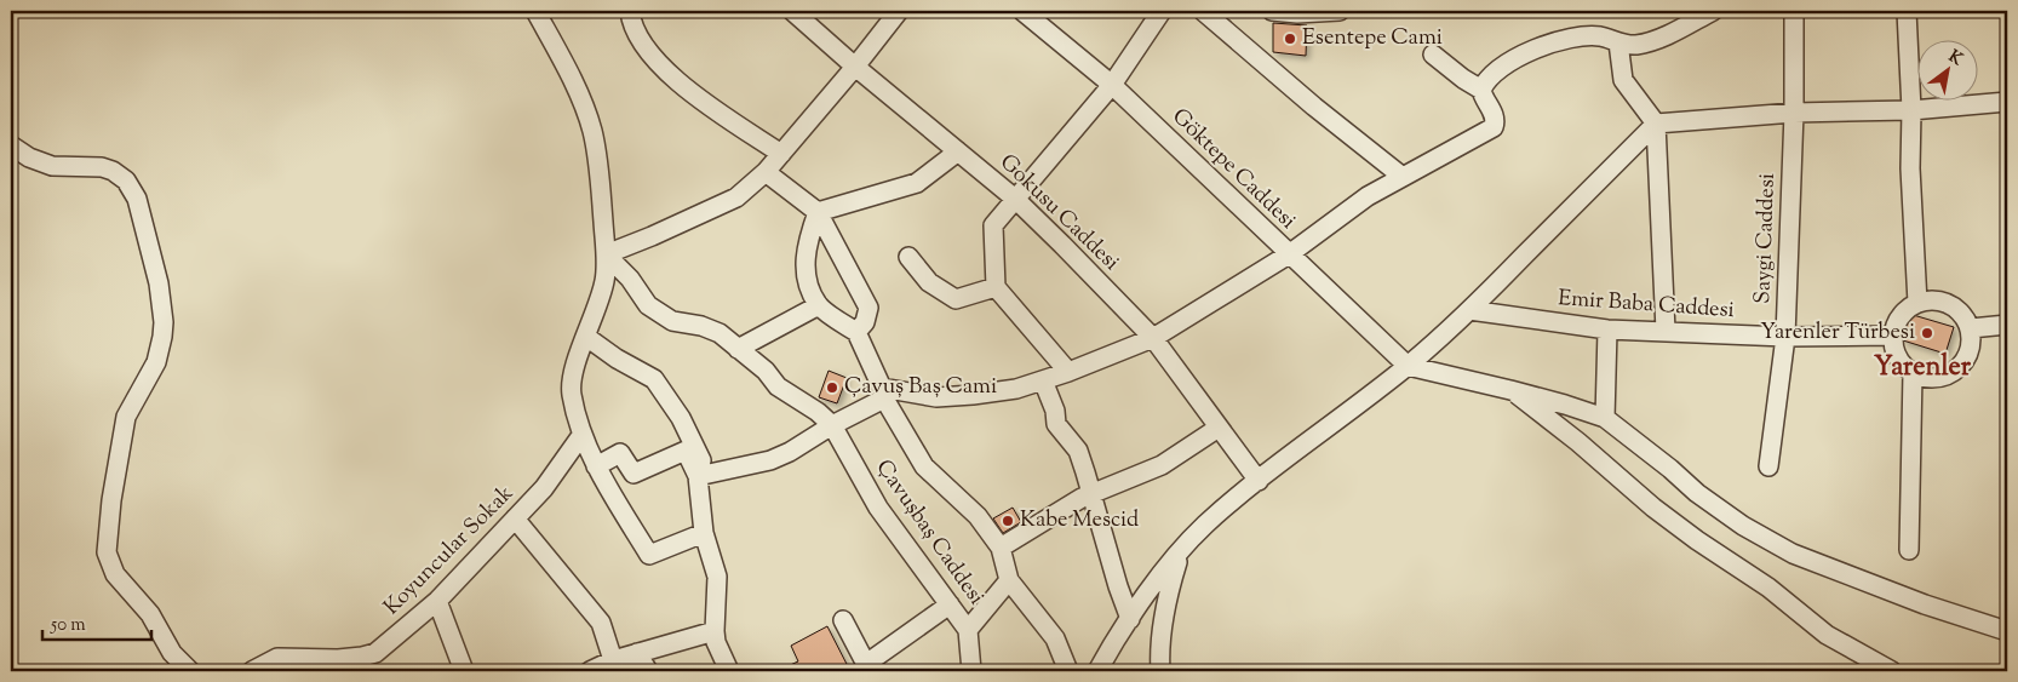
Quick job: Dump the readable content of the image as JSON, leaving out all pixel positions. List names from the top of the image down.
{
  "streets": {
    "street": [
      "Göktepe Caddesi",
      "Gokusu Caddesi",
      "Saygi Caddesi",
      "Emir Baba Caddesi",
      "Çavuşbaş Caddesi",
      "Koyuncular Sokak"
    ]
  },
  "crossings": [
    ["Saygi Caddesi", "Emir Baba Caddesi"]
  ],
  "districts": ["Yarenler"],
  "places": [
    "Esentepe Cami",
    "Yarenler Türbesi",
    "Çavuş Baş Cami",
    "Kabe Mescid"
  ],
  "scale_bar": "50 m",
  "north": "top right"
}
